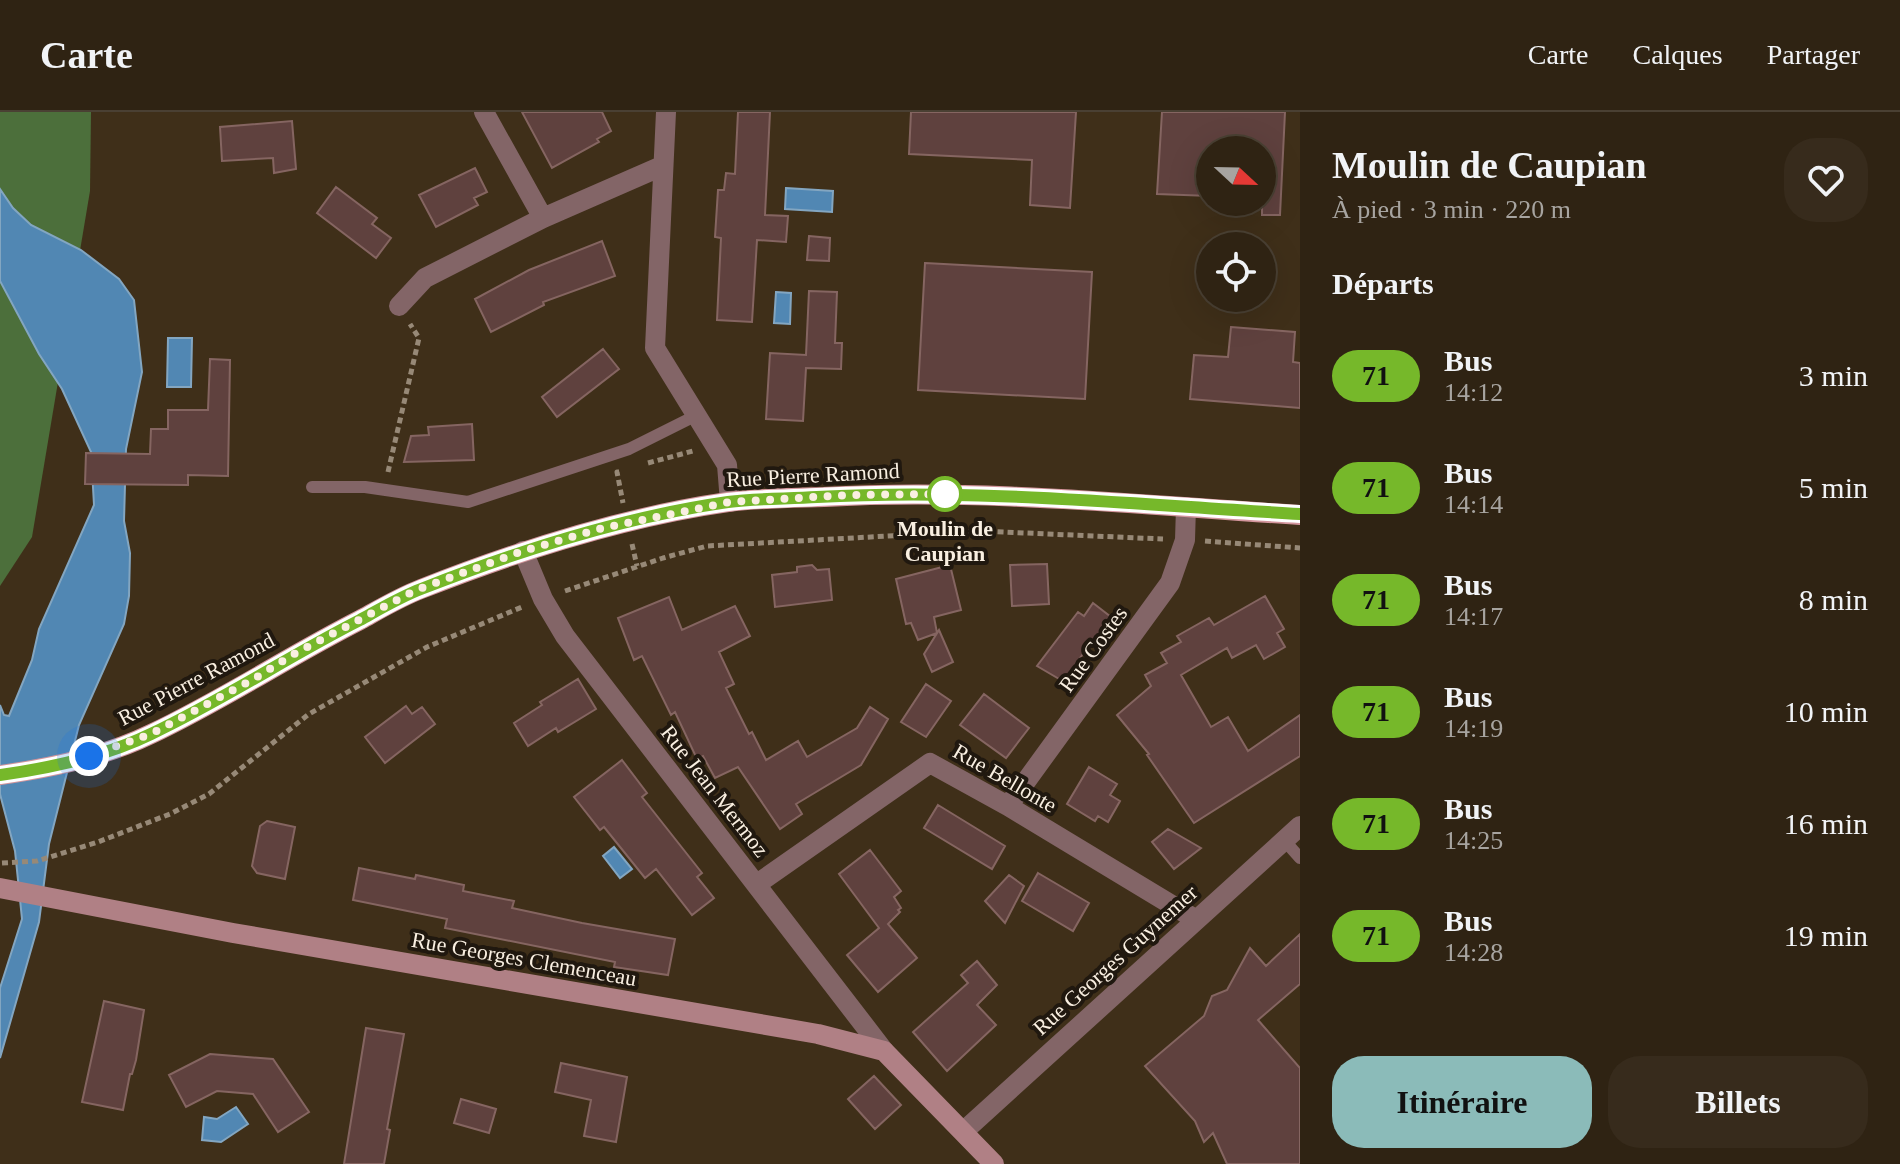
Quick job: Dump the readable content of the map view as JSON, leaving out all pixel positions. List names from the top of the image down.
{
  "streets": {
    "main road": ["Rue Pierre Ramond"],
    "street": [
      "Rue Costes",
      "Rue Bellonte",
      "Rue Jean Mermoz",
      "Rue Georges Clemenceau",
      "Rue Georges Guynemer"
    ]
  },
  "crossings": [
    ["Rue Pierre Ramond", "Rue Costes"],
    ["Rue Pierre Ramond", "Rue Jean Mermoz"],
    ["Rue Costes", "Rue Bellonte"],
    ["Rue Bellonte", "Rue Jean Mermoz"],
    ["Rue Bellonte", "Rue Georges Guynemer"],
    ["Rue Jean Mermoz", "Rue Georges Clemenceau"]
  ],
  "places": ["Moulin de Caupian"],
  "lines": ["bus line 71"],
  "north": "right",
  "page": {
    "header": "Carte",
    "nav": ["Carte", "Calques", "Partager"],
    "heading": [
      ["Moulin de Caupian", "À pied · 3 min · 220 m"],
      "Départs"
    ],
    "list": [
      {
        "mark": "71",
        "name": "Bus",
        "note": "14:12",
        "value": "3 min"
      },
      {
        "mark": "71",
        "name": "Bus",
        "note": "14:14",
        "value": "5 min"
      },
      {
        "mark": "71",
        "name": "Bus",
        "note": "14:17",
        "value": "8 min"
      },
      {
        "mark": "71",
        "name": "Bus",
        "note": "14:19",
        "value": "10 min"
      },
      {
        "mark": "71",
        "name": "Bus",
        "note": "14:25",
        "value": "16 min"
      },
      {
        "mark": "71",
        "name": "Bus",
        "note": "14:28",
        "value": "19 min"
      }
    ],
    "buttons": ["Itinéraire", "Billets"]
  }
}
